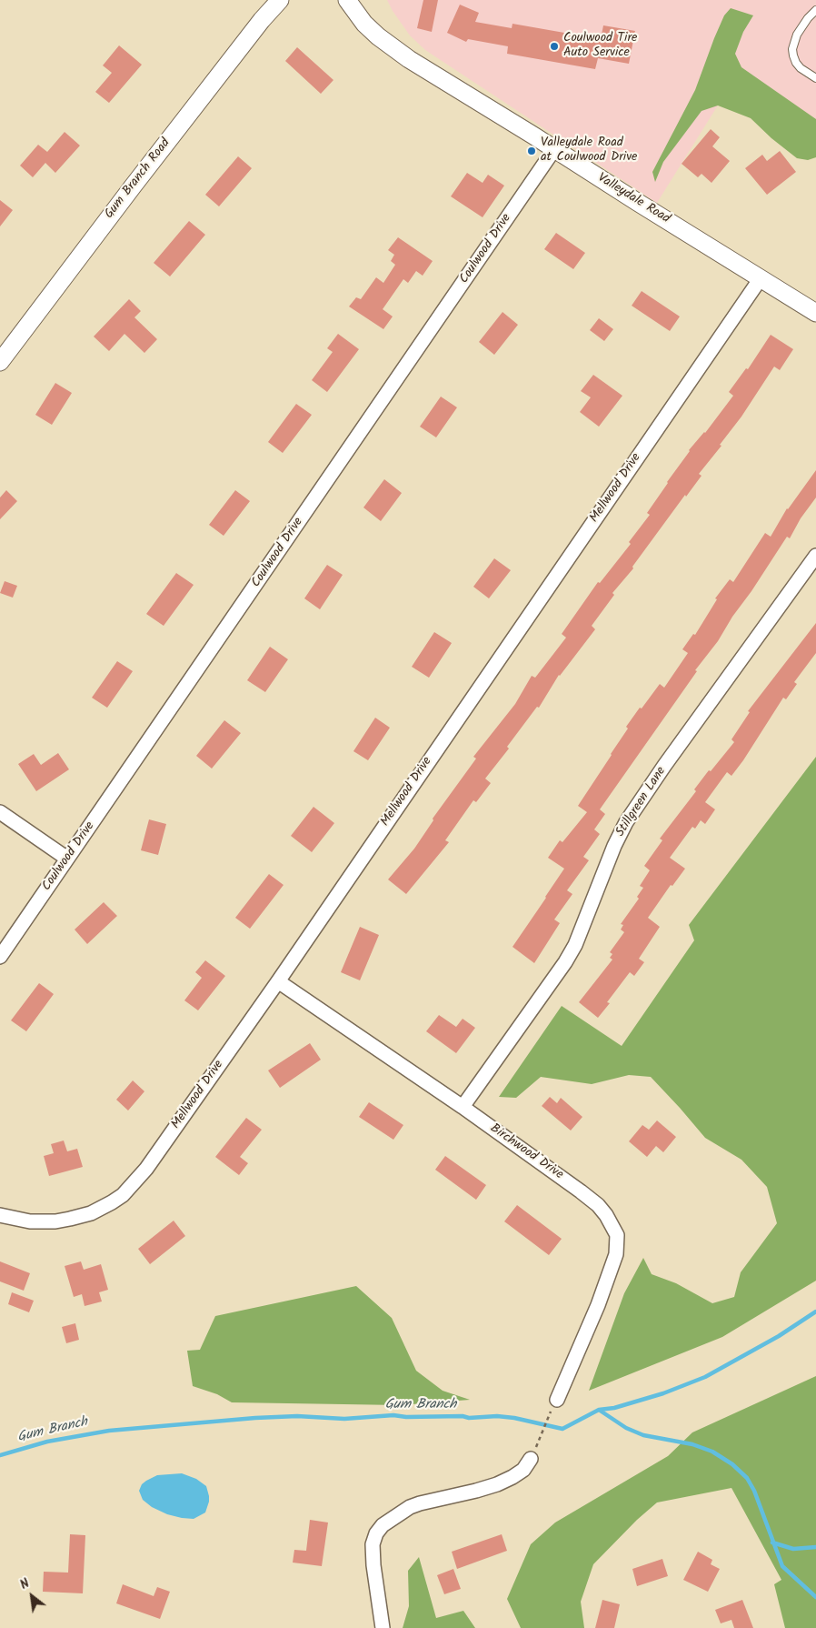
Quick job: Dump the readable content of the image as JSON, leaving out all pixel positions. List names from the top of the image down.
{
  "streets": {
    "street": [
      "Gum Branch Road",
      "Valleydale Road",
      "Coulwood Drive",
      "Mellwood Drive",
      "Stillgreen Lane",
      "Birchwood Drive"
    ]
  },
  "crossings": [
    ["Valleydale Road", "Coulwood Drive"],
    ["Valleydale Road", "Mellwood Drive"],
    ["Mellwood Drive", "Birchwood Drive"],
    ["Stillgreen Lane", "Birchwood Drive"]
  ],
  "water": ["Gum Branch"],
  "places": ["Coulwood Tire Auto Service", "Valleydale Road at Coulwood Drive"],
  "north": "top left"
}
